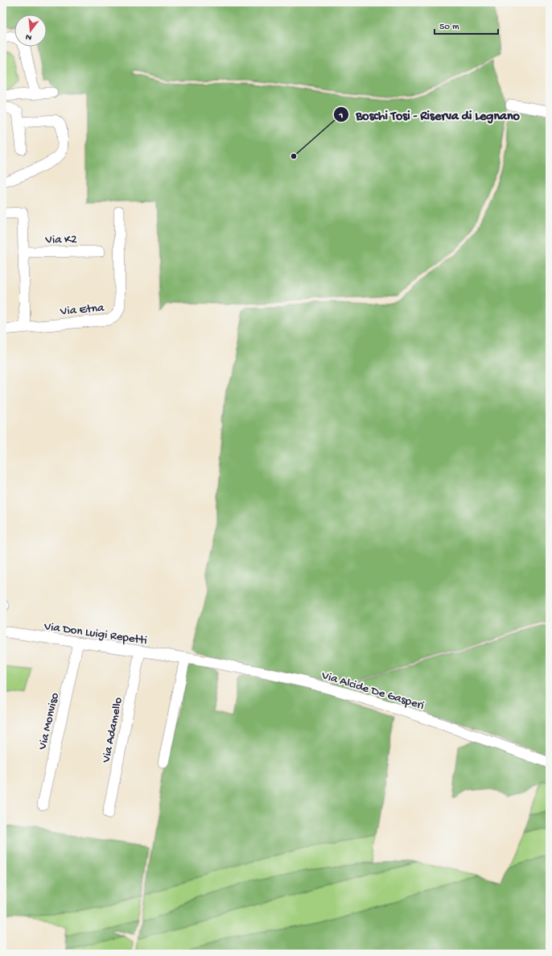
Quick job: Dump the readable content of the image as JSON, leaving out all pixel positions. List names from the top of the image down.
{
  "streets": {
    "street": [
      "Via K2",
      "Via Etna",
      "Via Don Luigi Repetti",
      "Via Alcide De Gasperi",
      "Via Monviso",
      "Via Adamello"
    ]
  },
  "crossings": [
    ["Via Don Luigi Repetti", "Via Alcide De Gasperi"],
    ["Via Don Luigi Repetti", "Via Monviso"],
    ["Via Don Luigi Repetti", "Via Adamello"]
  ],
  "places": ["Boschi Tosi - Riserva di Legnano"],
  "scale_bar": "50 m",
  "north": "bottom"
}
